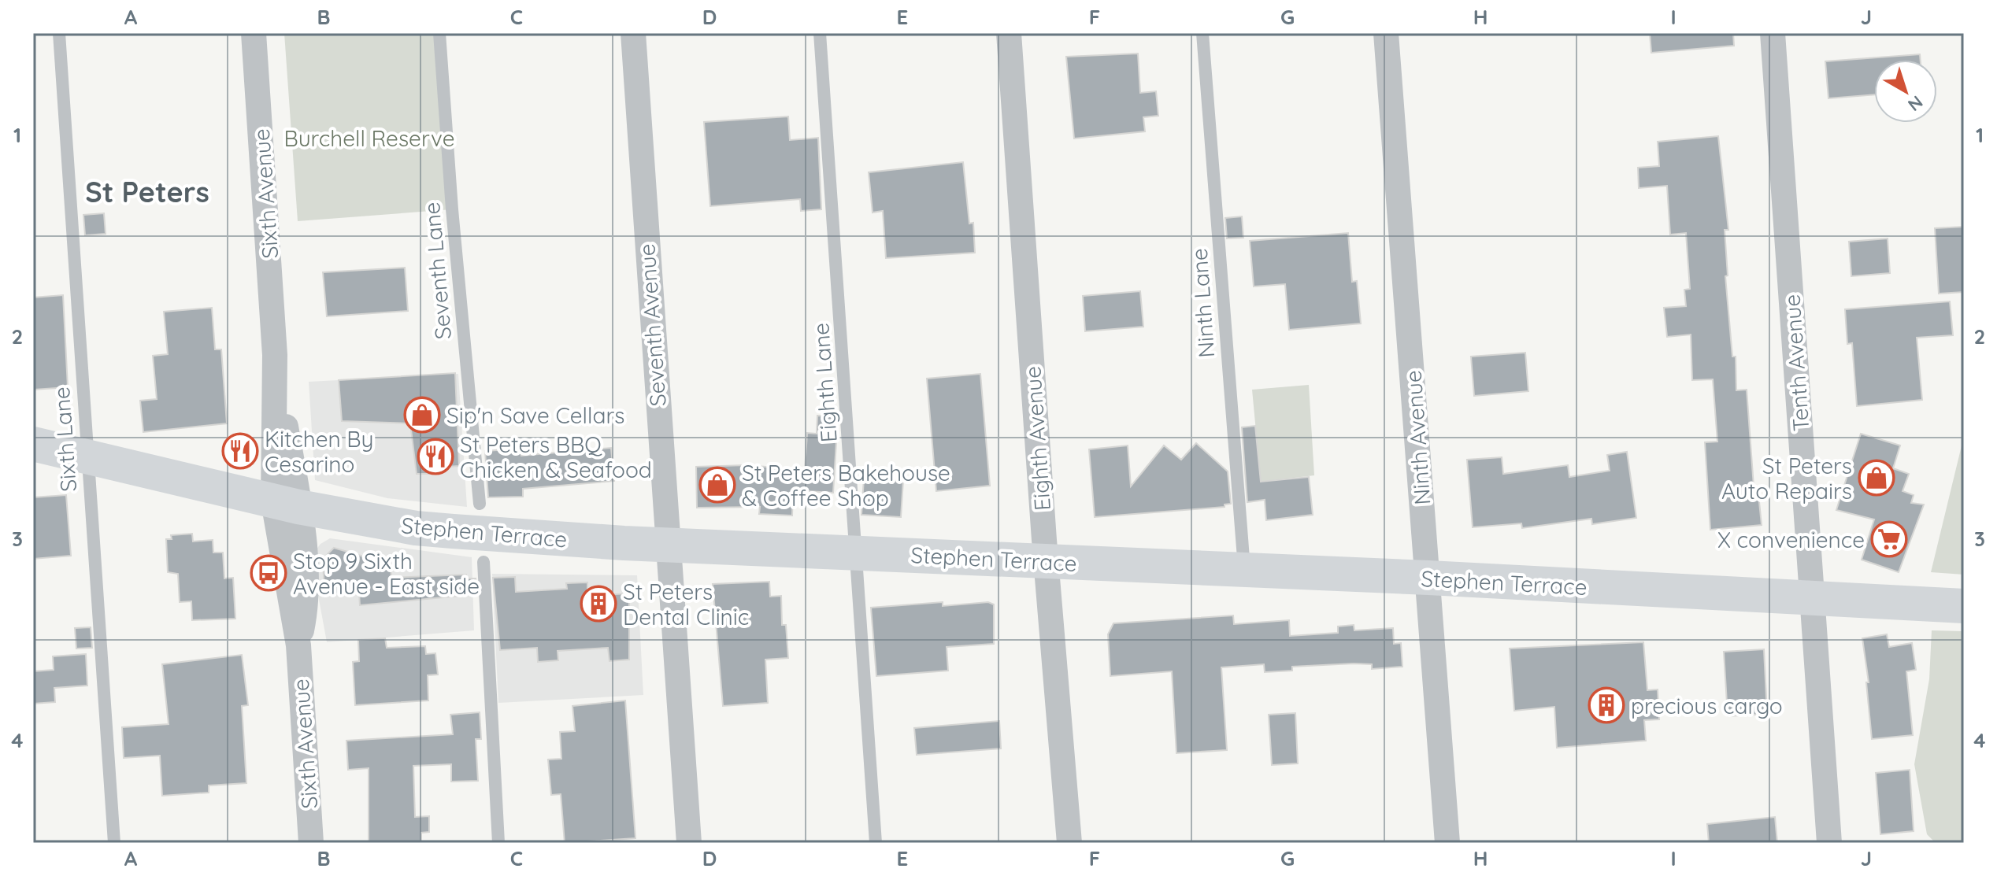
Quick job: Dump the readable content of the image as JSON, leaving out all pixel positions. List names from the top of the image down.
{
  "streets": {
    "main road": ["Stephen Terrace"],
    "street": [
      "Sixth Avenue",
      "Seventh Avenue",
      "Tenth Avenue",
      "Ninth Avenue",
      "Eighth Avenue"
    ],
    "lane": [
      "Seventh Lane",
      "Ninth Lane",
      "Eighth Lane",
      "Sixth Lane"
    ]
  },
  "crossings": [
    ["Sixth Avenue", "Stephen Terrace"],
    ["Ninth Lane", "Stephen Terrace"],
    ["Seventh Avenue", "Stephen Terrace"],
    ["Tenth Avenue", "Stephen Terrace"],
    ["Eighth Lane", "Stephen Terrace"],
    ["Ninth Avenue", "Stephen Terrace"],
    ["Eighth Avenue", "Stephen Terrace"],
    ["Sixth Lane", "Stephen Terrace"]
  ],
  "districts": ["St Peters"],
  "parks": ["Burchell Reserve"],
  "places": {
    "shop": ["Sip'n Save Cellars", "St Peters Auto Repairs", "St Peters Bakehouse & Coffee Shop"],
    "restaurant": ["Kitchen By Cesarino", "St Peters BBQ Chicken & Seafood"],
    "supermarket": ["X convenience"],
    "bus stop": ["Stop 9 Sixth Avenue - East side"],
    "building": ["St Peters Dental Clinic", "precious cargo"]
  },
  "north": "bottom right",
  "grid": {
    "columns": [
      "A",
      "B",
      "C",
      "D",
      "E",
      "F",
      "G",
      "H",
      "I",
      "J"
    ],
    "rows": [
      "1",
      "2",
      "3",
      "4"
    ]
  }
}
